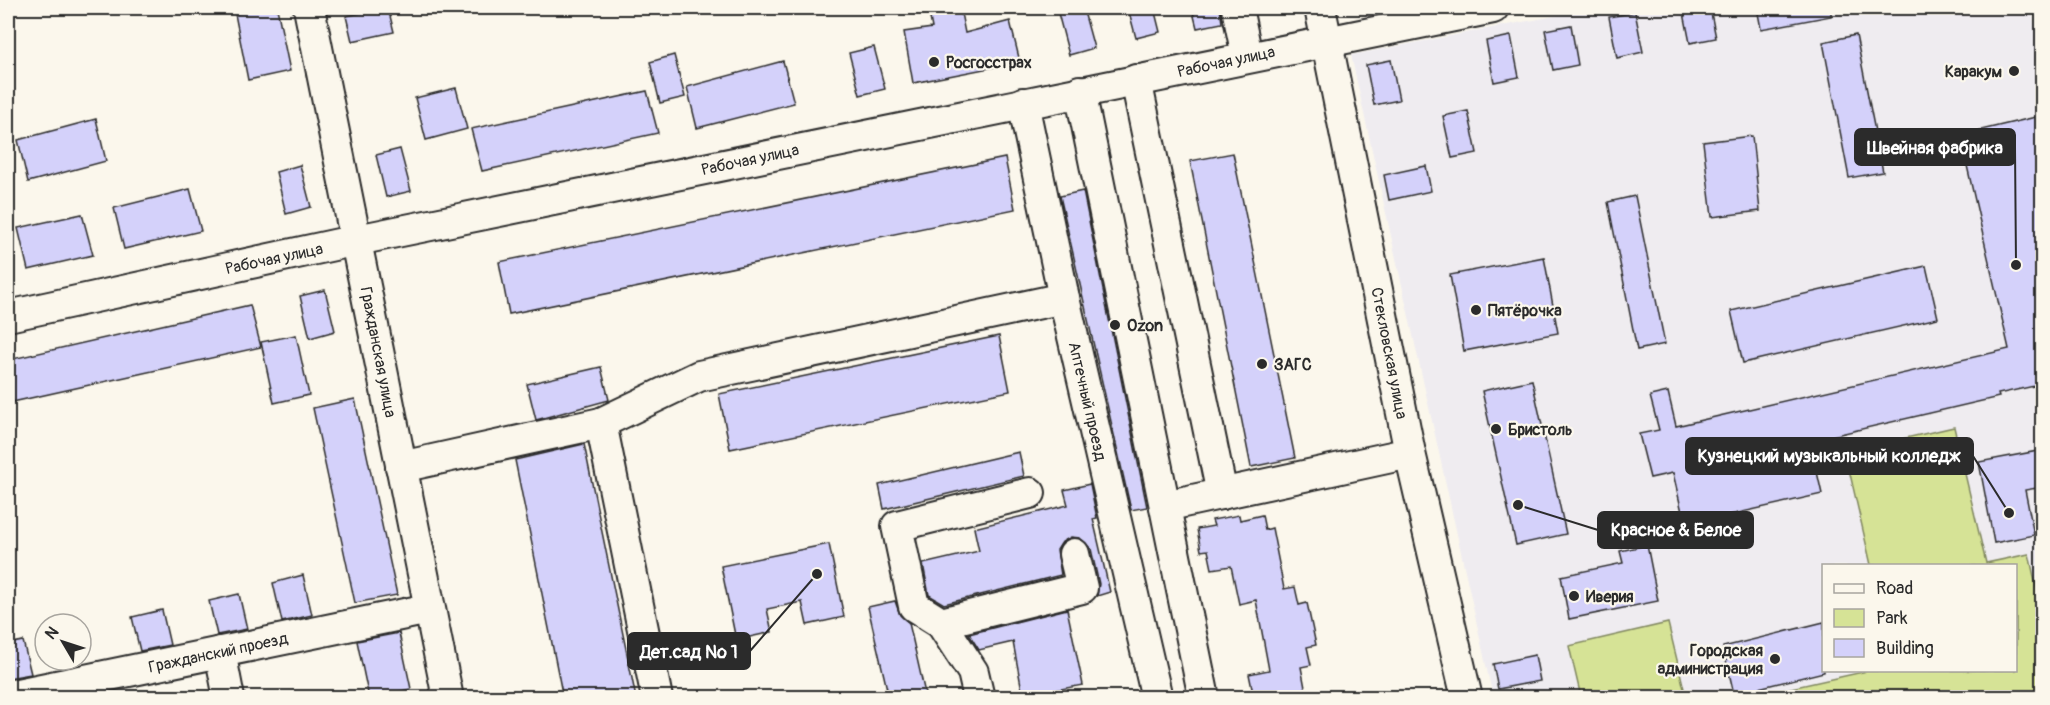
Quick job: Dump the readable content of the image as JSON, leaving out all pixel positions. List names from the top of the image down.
{
  "streets": {
    "street": [
      "Рабочая улица",
      "Гражданская улица",
      "Стекловская улица",
      "Аптечный проезд",
      "Гражданский проезд"
    ]
  },
  "crossings": [
    ["Рабочая улица", "Гражданская улица"],
    ["Рабочая улица", "Стекловская улица"],
    ["Рабочая улица", "Аптечный проезд"],
    ["Гражданская улица", "Гражданский проезд"]
  ],
  "places": [
    "Росгосстрах",
    "Каракум",
    "Швейная фабрика",
    "Пятёрочка",
    "Ozon",
    "ЗАГС",
    "Бристоль",
    "Красное & Белое",
    "Кузнецкий музыкальный колледж",
    "Дет.сад № 1",
    "Иверия",
    "Городская администрация"
  ],
  "legend": ["Road", "Park", "Building"],
  "north": "top left"
}
